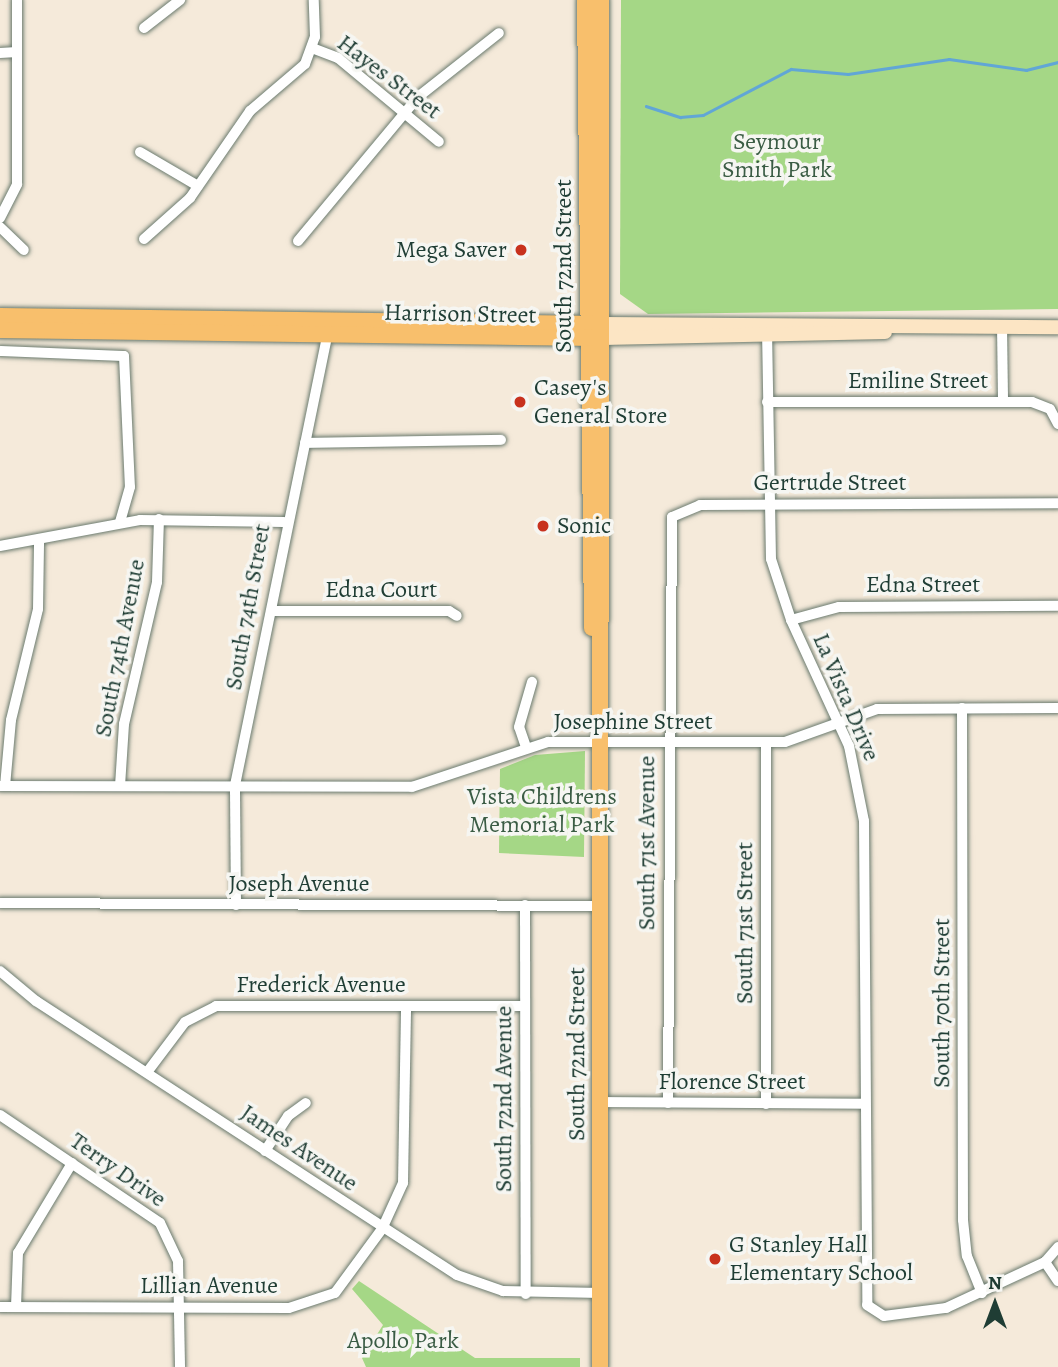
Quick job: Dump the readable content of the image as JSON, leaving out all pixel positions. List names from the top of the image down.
{
  "streets": {
    "main road": ["South 72nd Street", "Harrison Street"],
    "street": [
      "Hayes Street",
      "Emiline Street",
      "Gertrude Street",
      "Edna Street",
      "Edna Court",
      "South 74th Street",
      "South 74th Avenue",
      "La Vista Drive",
      "Josephine Street",
      "South 71st Avenue",
      "Joseph Avenue",
      "South 71st Street",
      "Frederick Avenue",
      "South 70th Street",
      "Florence Street",
      "South 72nd Avenue",
      "James Avenue",
      "Terry Drive",
      "Lillian Avenue"
    ]
  },
  "crossings": [
    ["South 72nd Street", "Harrison Street"],
    ["South 72nd Street", "Josephine Street"],
    ["South 72nd Street", "Joseph Avenue"],
    ["South 72nd Street", "Florence Street"],
    ["South 72nd Street", "James Avenue"],
    ["Harrison Street", "South 74th Street"],
    ["Harrison Street", "La Vista Drive"],
    ["Emiline Street", "La Vista Drive"],
    ["Gertrude Street", "La Vista Drive"],
    ["Gertrude Street", "South 71st Avenue"],
    ["Edna Street", "La Vista Drive"],
    ["Edna Court", "South 74th Street"],
    ["South 74th Street", "Josephine Street"],
    ["South 74th Street", "Joseph Avenue"],
    ["South 74th Avenue", "Josephine Street"],
    ["La Vista Drive", "Josephine Street"],
    ["La Vista Drive", "South 70th Street"],
    ["La Vista Drive", "Florence Street"],
    ["Josephine Street", "South 71st Avenue"],
    ["Josephine Street", "South 71st Street"],
    ["Josephine Street", "South 70th Street"],
    ["South 71st Avenue", "Florence Street"],
    ["Joseph Avenue", "South 72nd Avenue"],
    ["South 71st Street", "Florence Street"],
    ["Frederick Avenue", "South 72nd Avenue"],
    ["Frederick Avenue", "James Avenue"],
    ["Frederick Avenue", "Lillian Avenue"],
    ["South 72nd Avenue", "James Avenue"],
    ["James Avenue", "Lillian Avenue"],
    ["Terry Drive", "Lillian Avenue"]
  ],
  "parks": ["Seymour Smith Park", "Vista Childrens Memorial Park", "Apollo Park"],
  "places": [
    "Mega Saver",
    "Casey's General Store",
    "Sonic",
    "G Stanley Hall Elementary School"
  ],
  "north": "top"
}
